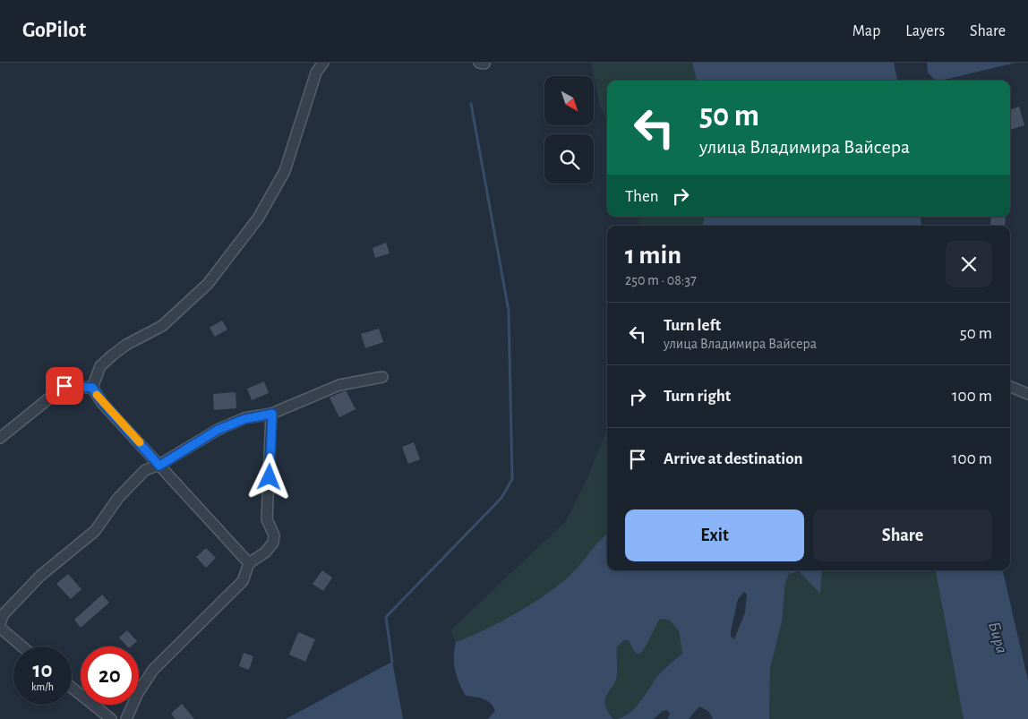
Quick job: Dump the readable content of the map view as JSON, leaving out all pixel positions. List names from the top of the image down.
{
  "water": ["Бира"],
  "north": "bottom right",
  "page": {
    "header": "GoPilot",
    "nav": ["Map", "Layers", "Share"],
    "turn": ["50 m", "улица Владимира Вайсера"],
    "then": "Then",
    "heading": ["1 min", "250 m · 08:37"],
    "list": [
      {
        "name": "Turn left",
        "note": "улица Владимира Вайсера",
        "value": "50 m"
      },
      {
        "name": "Turn right",
        "value": "100 m"
      },
      {
        "name": "Arrive at destination",
        "value": "100 m"
      }
    ],
    "buttons": ["Exit", "Share"],
    "speed": "10 km/h",
    "limit": "20"
  }
}
